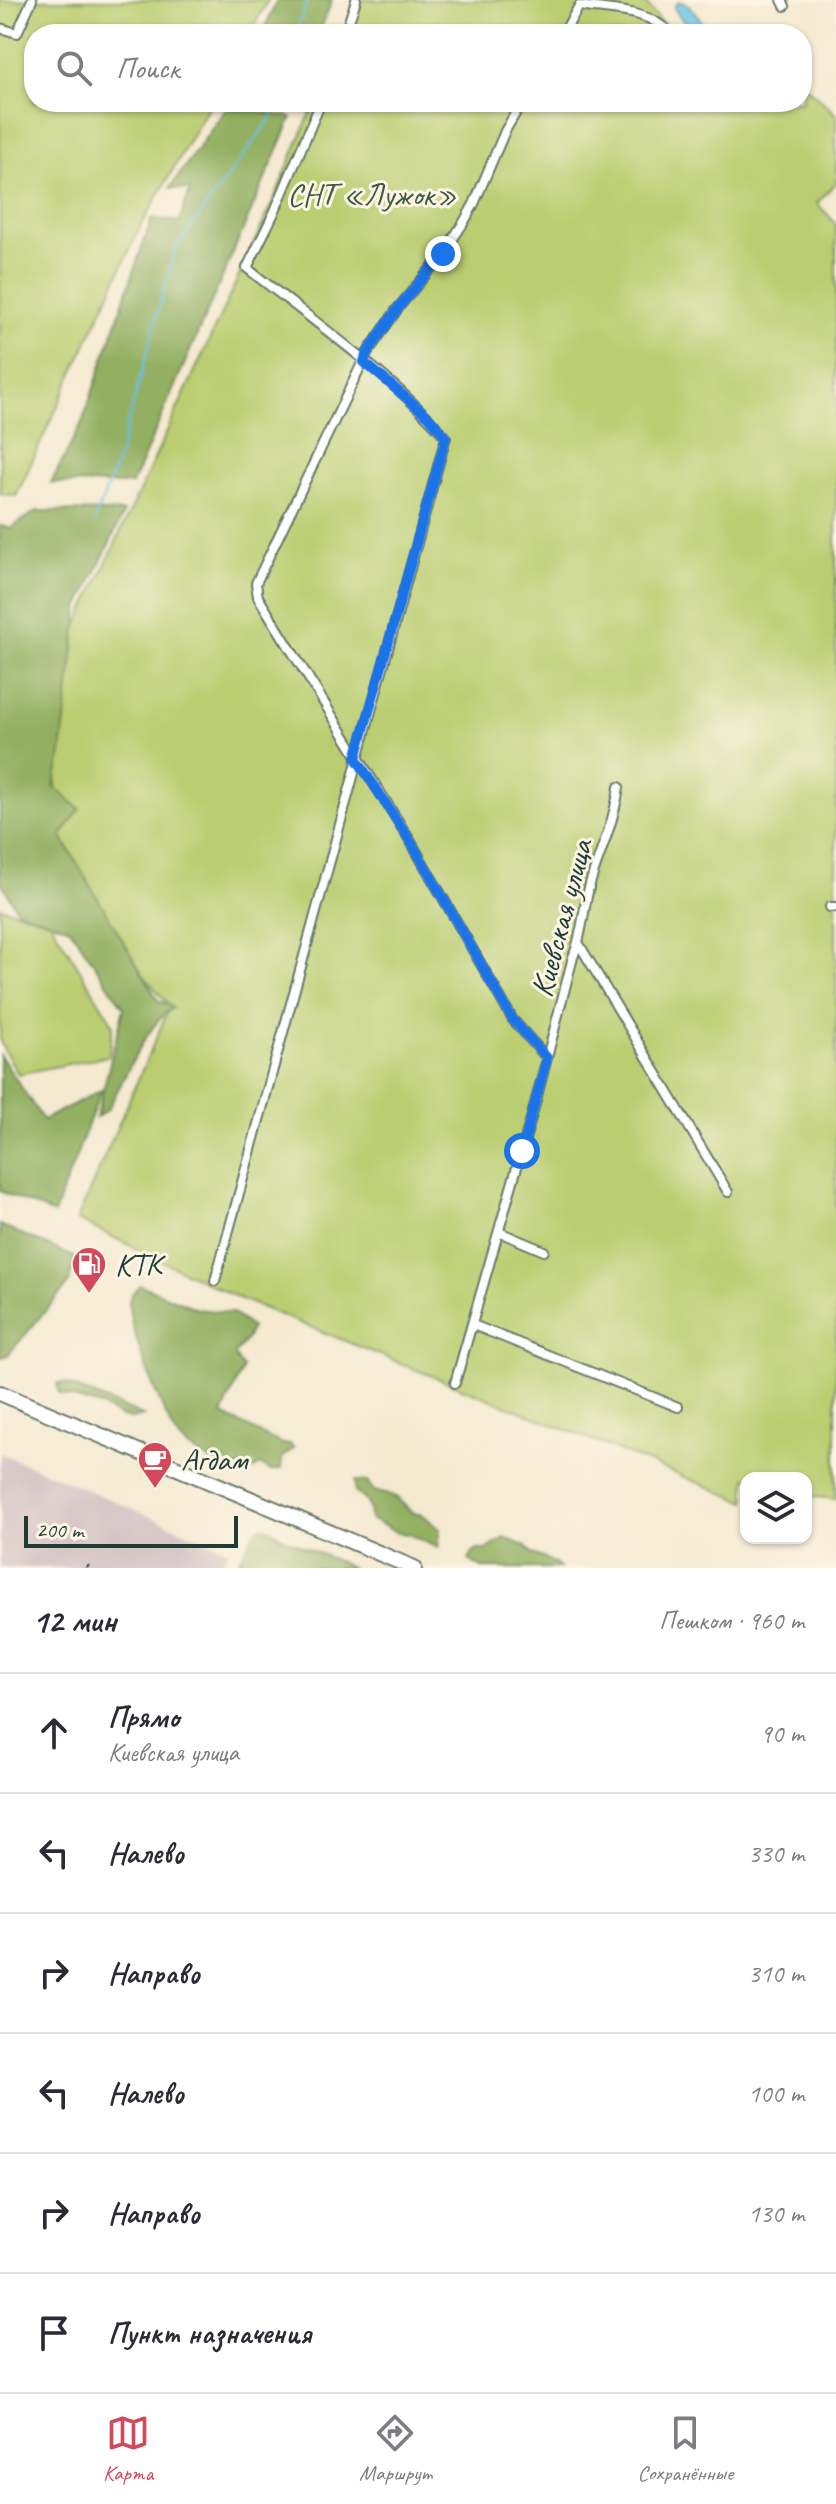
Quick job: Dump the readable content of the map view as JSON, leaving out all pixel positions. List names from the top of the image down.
{
  "streets": {
    "street": ["Киевская улица"]
  },
  "parks": ["СНТ «Лужок»"],
  "places": {
    "fuel station": ["КТК"],
    "cafe": ["Агдам"]
  },
  "scale_bar": "200 m",
  "page": {
    "search": "Поиск",
    "scale": "200 m",
    "heading": ["12 мин", "Пешком · 960 m"],
    "list": [
      ["Прямо", "Киевская улица", "90 m"],
      ["Налево", "330 m"],
      ["Направо", "310 m"],
      ["Налево", "100 m"],
      ["Направо", "130 m"],
      "Пункт назначения"
    ],
    "nav": ["Карта", "Маршрут", "Сохранённые"]
  }
}
